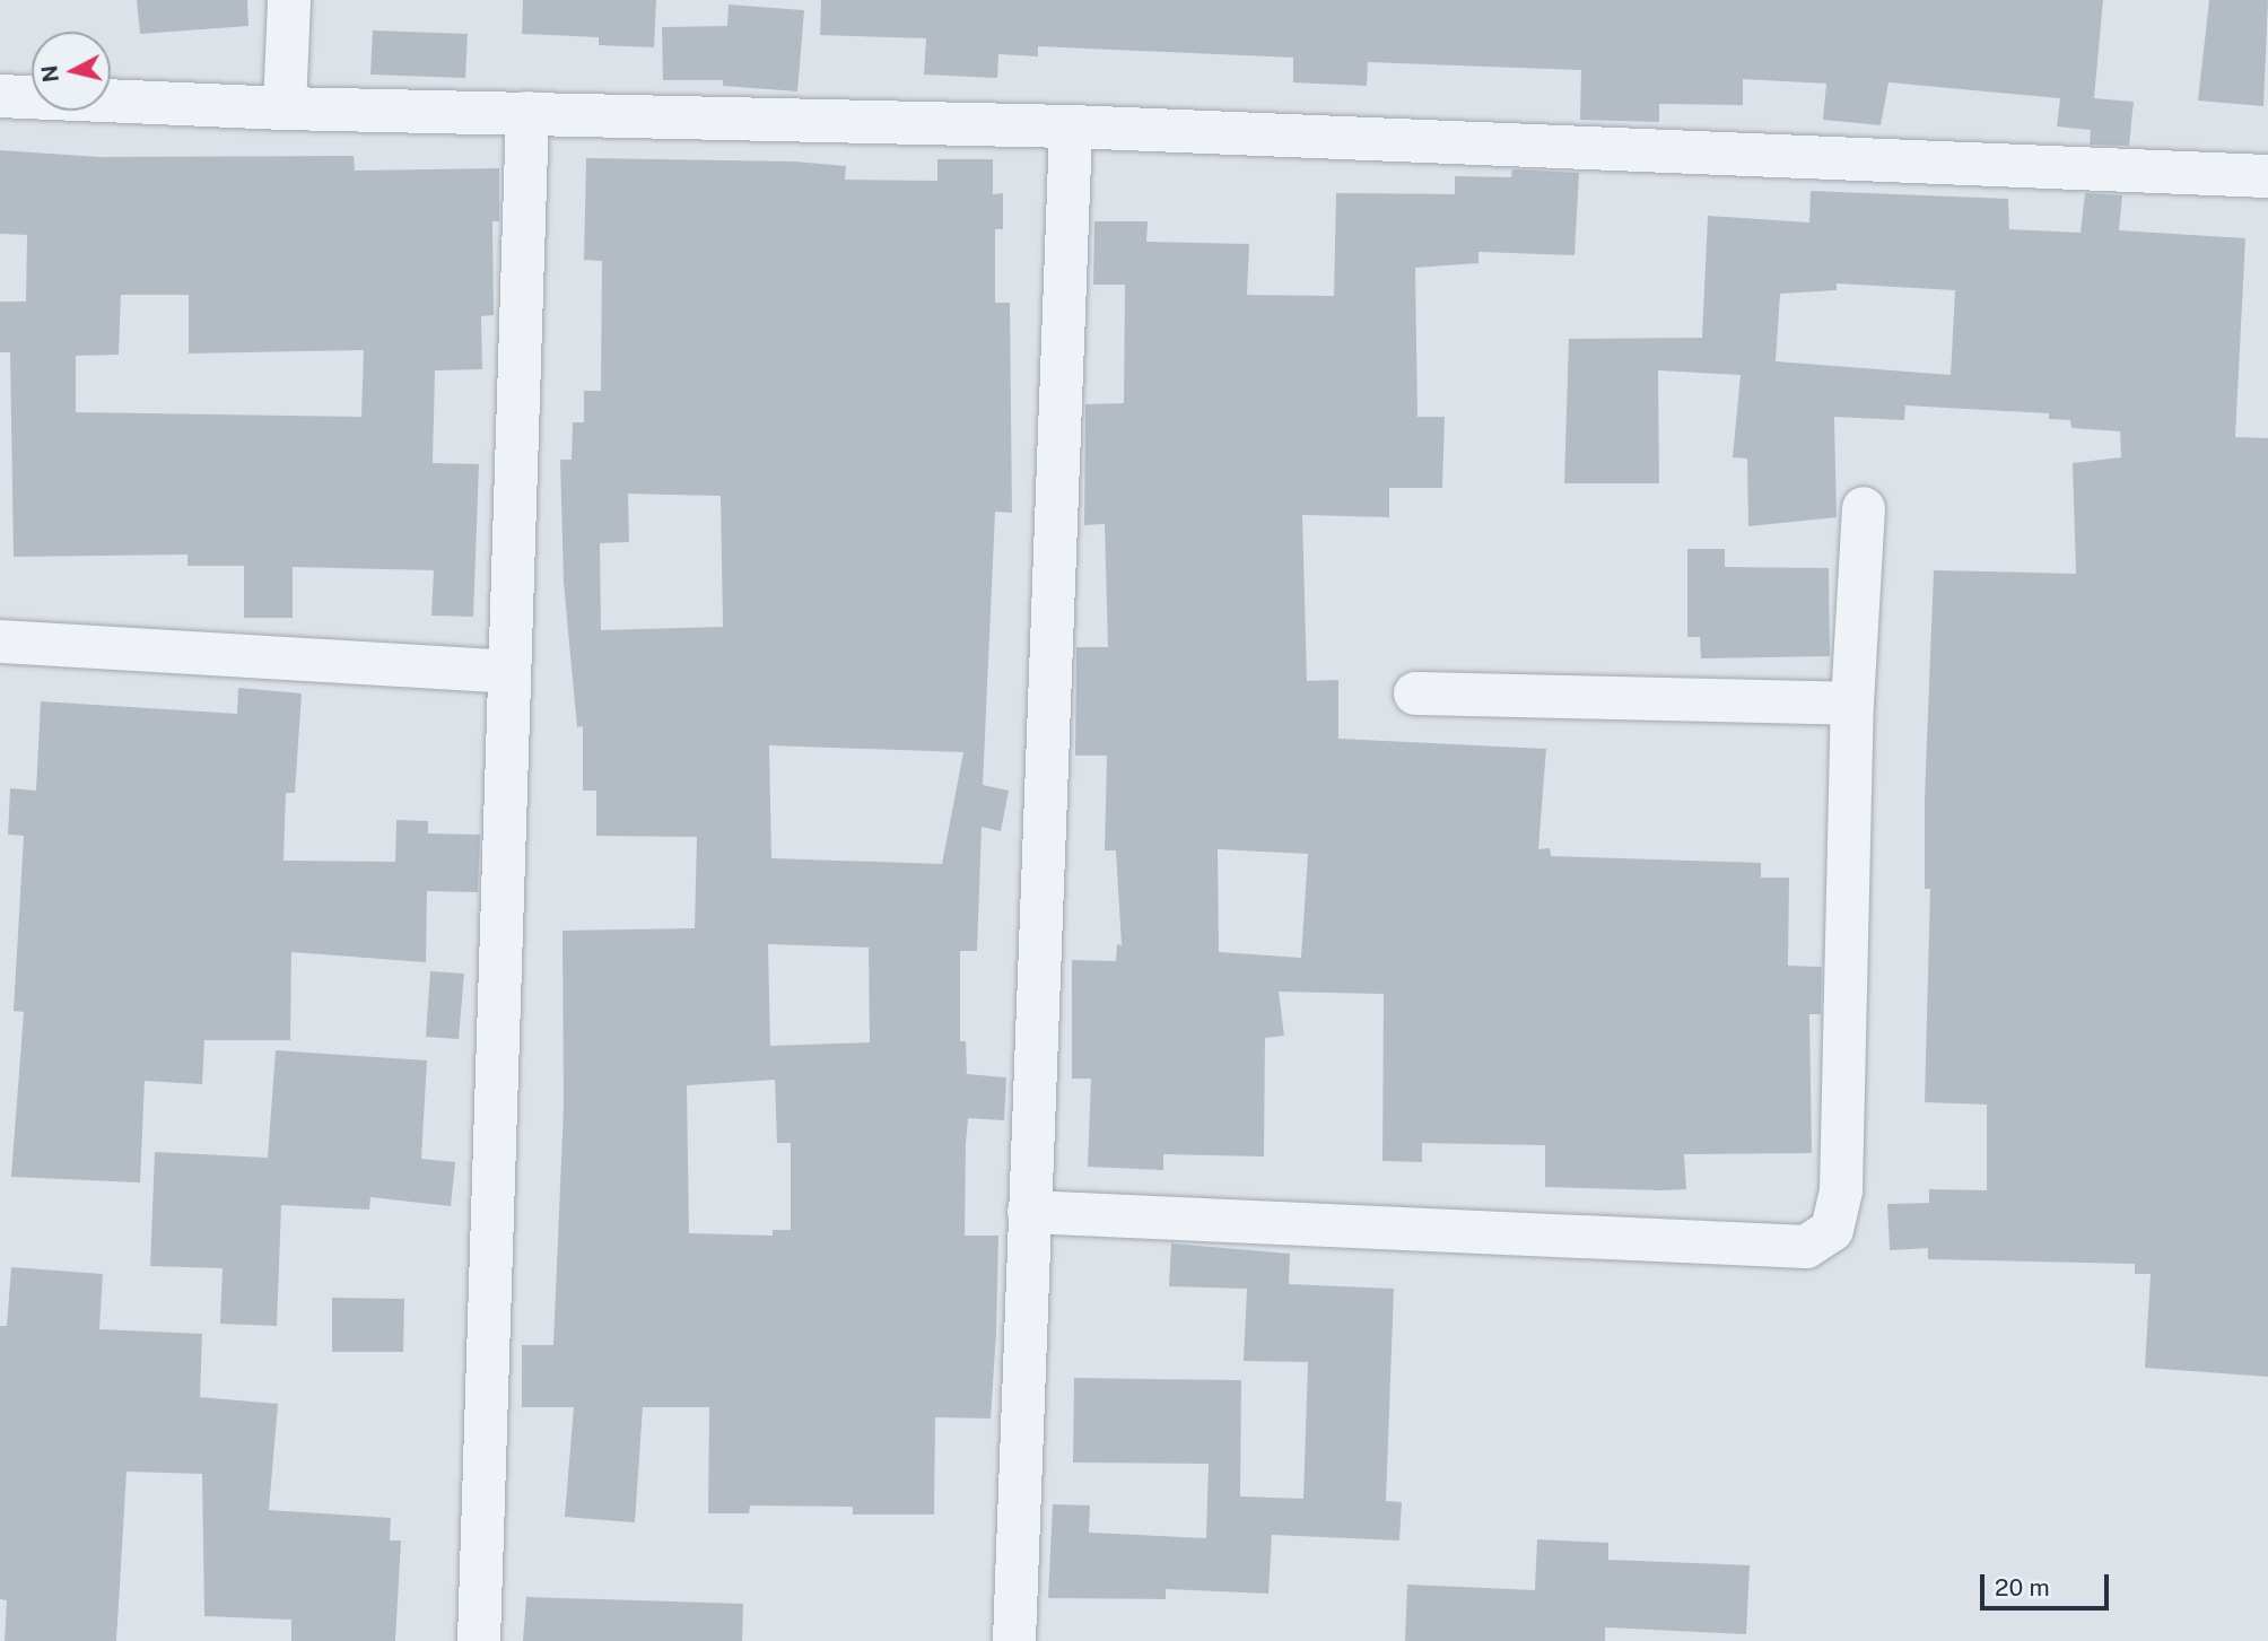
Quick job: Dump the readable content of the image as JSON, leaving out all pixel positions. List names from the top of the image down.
{
  "scale_bar": "20 m",
  "north": "left"
}
